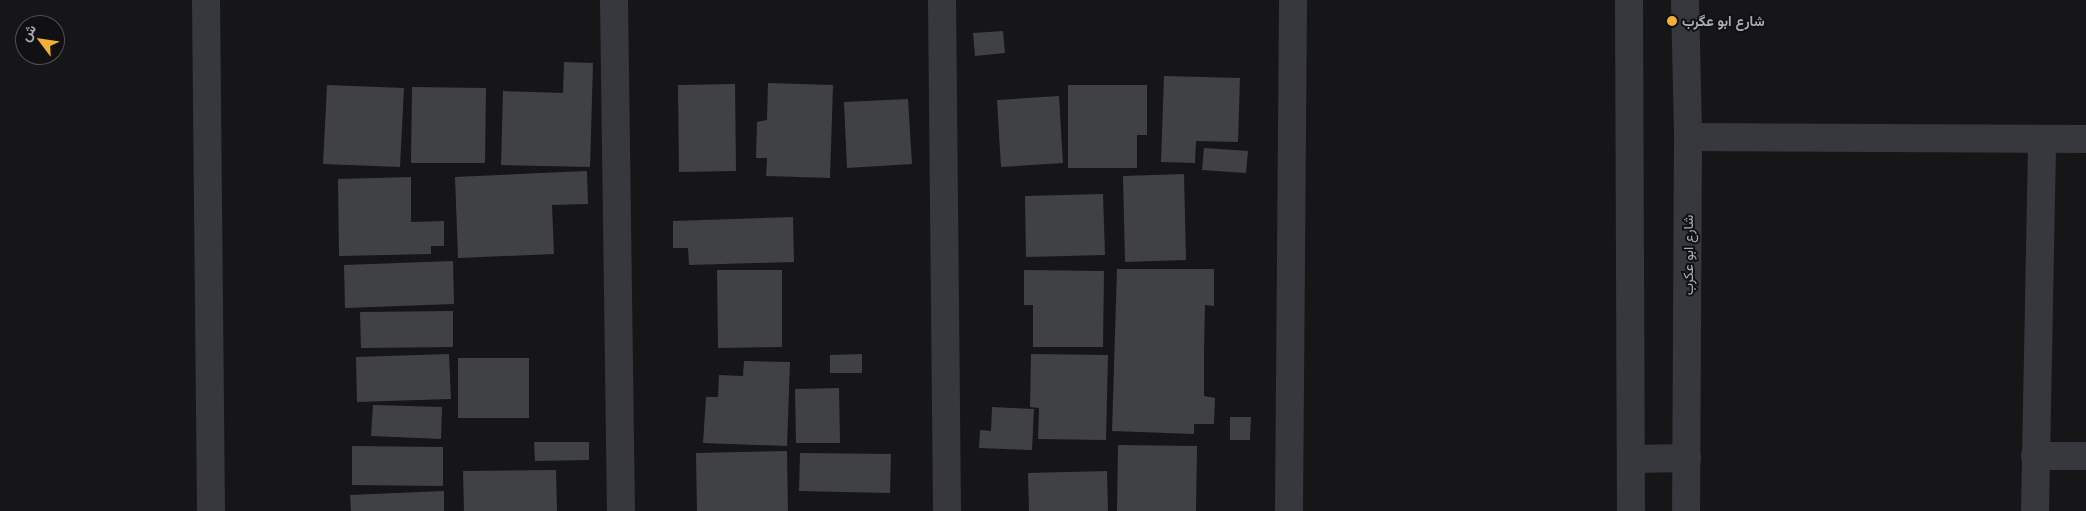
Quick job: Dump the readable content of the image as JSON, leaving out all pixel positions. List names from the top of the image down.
{
  "streets": {
    "street": ["شارع ابو عكرب"]
  },
  "places": ["شارع ابو عگرب"],
  "north": "top left"
}
